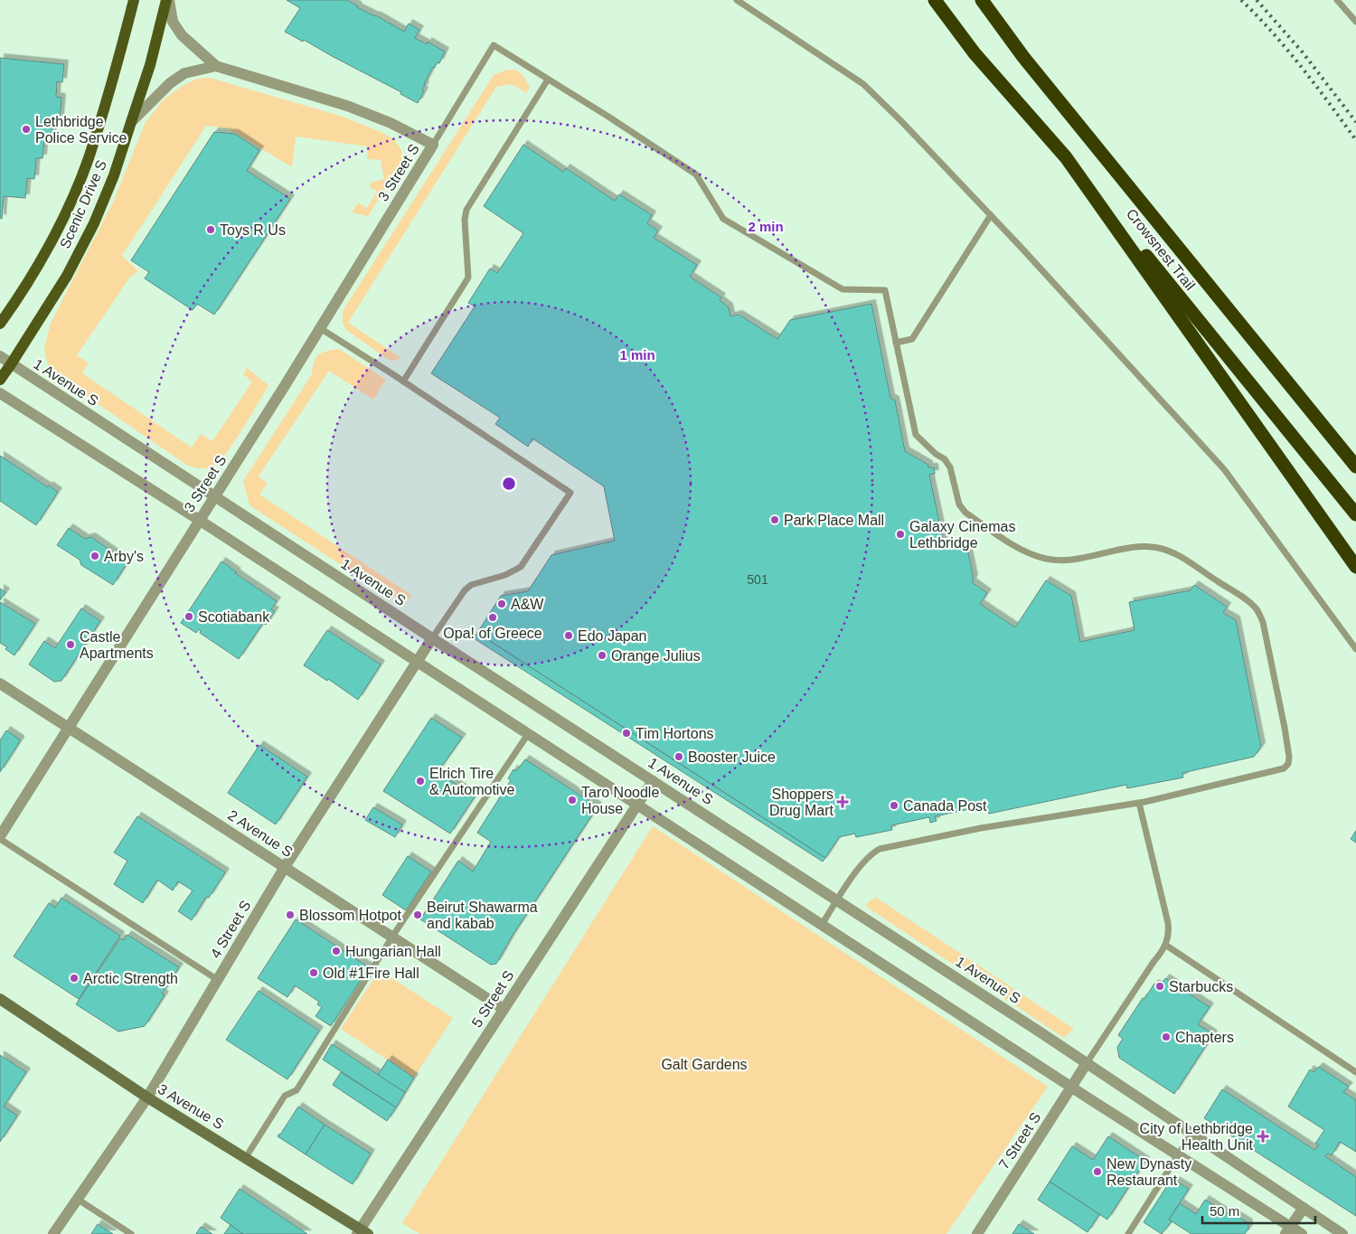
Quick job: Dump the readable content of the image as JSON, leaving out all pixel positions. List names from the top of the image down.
{
  "streets": {
    "highway": ["Crowsnest Trail"],
    "main road": ["Scenic Drive S", "3 Avenue S"],
    "street": [
      "3 Street S",
      "1 Avenue S",
      "2 Avenue S",
      "4 Street S",
      "5 Street S",
      "7 Street S"
    ]
  },
  "crossings": [
    ["3 Street S", "1 Avenue S"],
    ["3 Street S", "2 Avenue S"],
    ["Scenic Drive S", "1 Avenue S"],
    ["1 Avenue S", "4 Street S"],
    ["1 Avenue S", "5 Street S"],
    ["1 Avenue S", "7 Street S"],
    ["2 Avenue S", "4 Street S"],
    ["2 Avenue S", "5 Street S"],
    ["4 Street S", "3 Avenue S"],
    ["5 Street S", "3 Avenue S"]
  ],
  "parks": ["Galt Gardens"],
  "places": {
    "other": [
      "Lethbridge Police Service",
      "Toys R Us",
      "Park Place Mall",
      "Galaxy Cinemas Lethbridge",
      "Arby's",
      "A&W",
      "Scotiabank",
      "Opa! of Greece",
      "Edo Japan",
      "Castle Apartments",
      "Orange Julius",
      "Tim Hortons",
      "Booster Juice",
      "Elrich Tire & Automotive",
      "Taro Noodle House",
      "Canada Post",
      "Blossom Hotpot",
      "Beirut Shawarma and kabab",
      "Hungarian Hall",
      "Old #1Fire Hall",
      "Arctic Strength",
      "Starbucks",
      "Chapters",
      "New Dynasty Restaurant"
    ],
    "health": ["Shoppers Drug Mart", "City of Lethbridge Health Unit"]
  },
  "house_numbers": ["501"],
  "scale_bar": "50 m",
  "rings": ["2 min", "1 min"]
}
